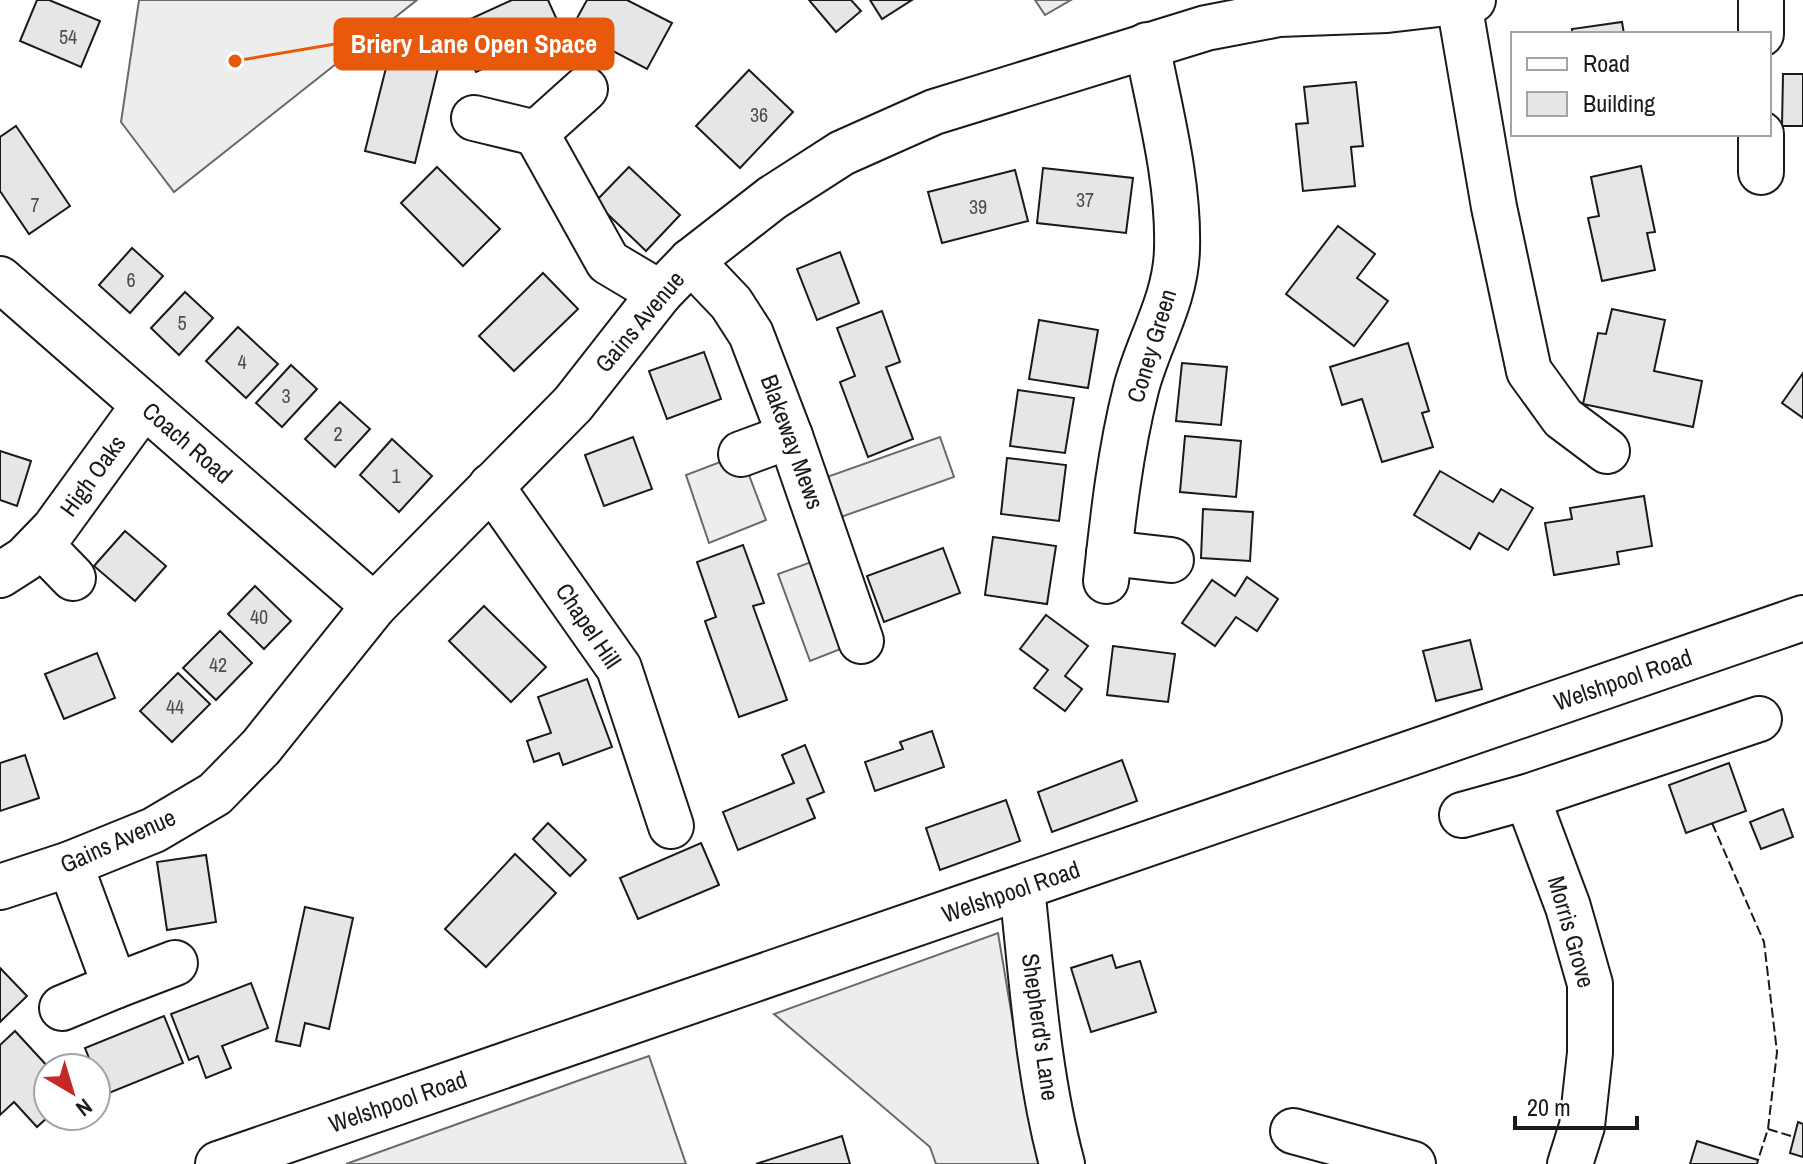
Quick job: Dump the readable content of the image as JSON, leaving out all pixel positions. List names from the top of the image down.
{
  "streets": {
    "street": [
      "Gains Avenue",
      "Coney Green",
      "Blakeway Mews",
      "Coach Road",
      "High Oaks",
      "Chapel Hill",
      "Welshpool Road",
      "Morris Grove",
      "Shepherd's Lane"
    ]
  },
  "crossings": [
    ["Gains Avenue", "Coney Green"],
    ["Gains Avenue", "Blakeway Mews"],
    ["Gains Avenue", "Coach Road"],
    ["Gains Avenue", "Chapel Hill"],
    ["Coach Road", "High Oaks"],
    ["Welshpool Road", "Shepherd's Lane"]
  ],
  "places": ["Briery Lane Open Space"],
  "house_numbers": [
    "54",
    "36",
    "37",
    "7",
    "39",
    "6",
    "5",
    "4",
    "3",
    "2",
    "1",
    "40",
    "42",
    "44"
  ],
  "legend": ["Road", "Building"],
  "scale_bar": "20 m",
  "north": "bottom right"
}
